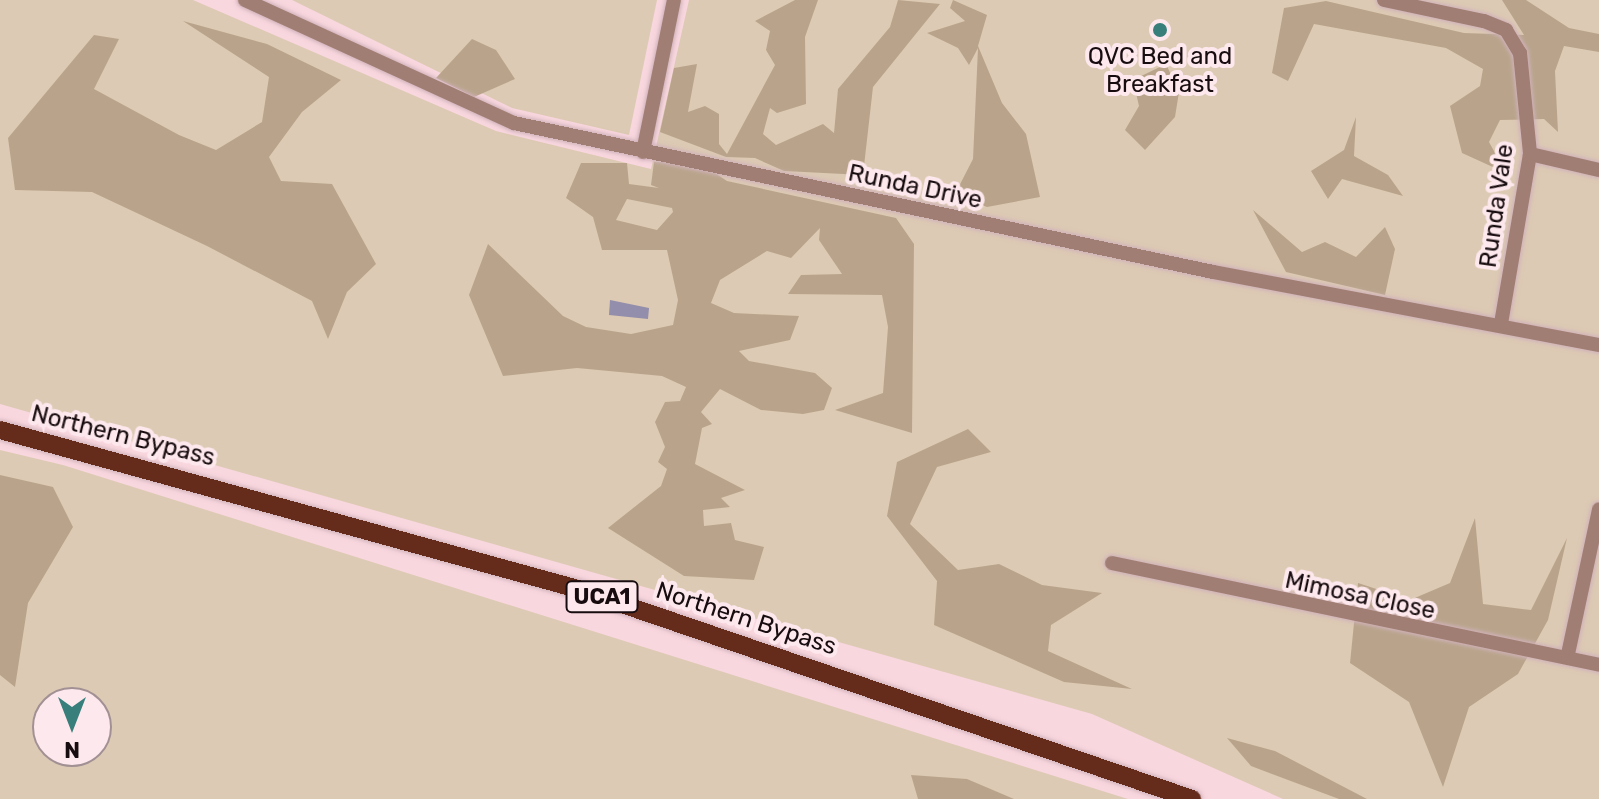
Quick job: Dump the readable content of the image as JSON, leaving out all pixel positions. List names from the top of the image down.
{
  "streets": {
    "main road": ["Northern Bypass", "UCA1"],
    "street": ["Runda Drive", "Runda Vale", "Mimosa Close"]
  },
  "crossings": [
    ["Runda Drive", "Runda Vale"]
  ],
  "places": ["QVC Bed and Breakfast"],
  "north": "bottom"
}
